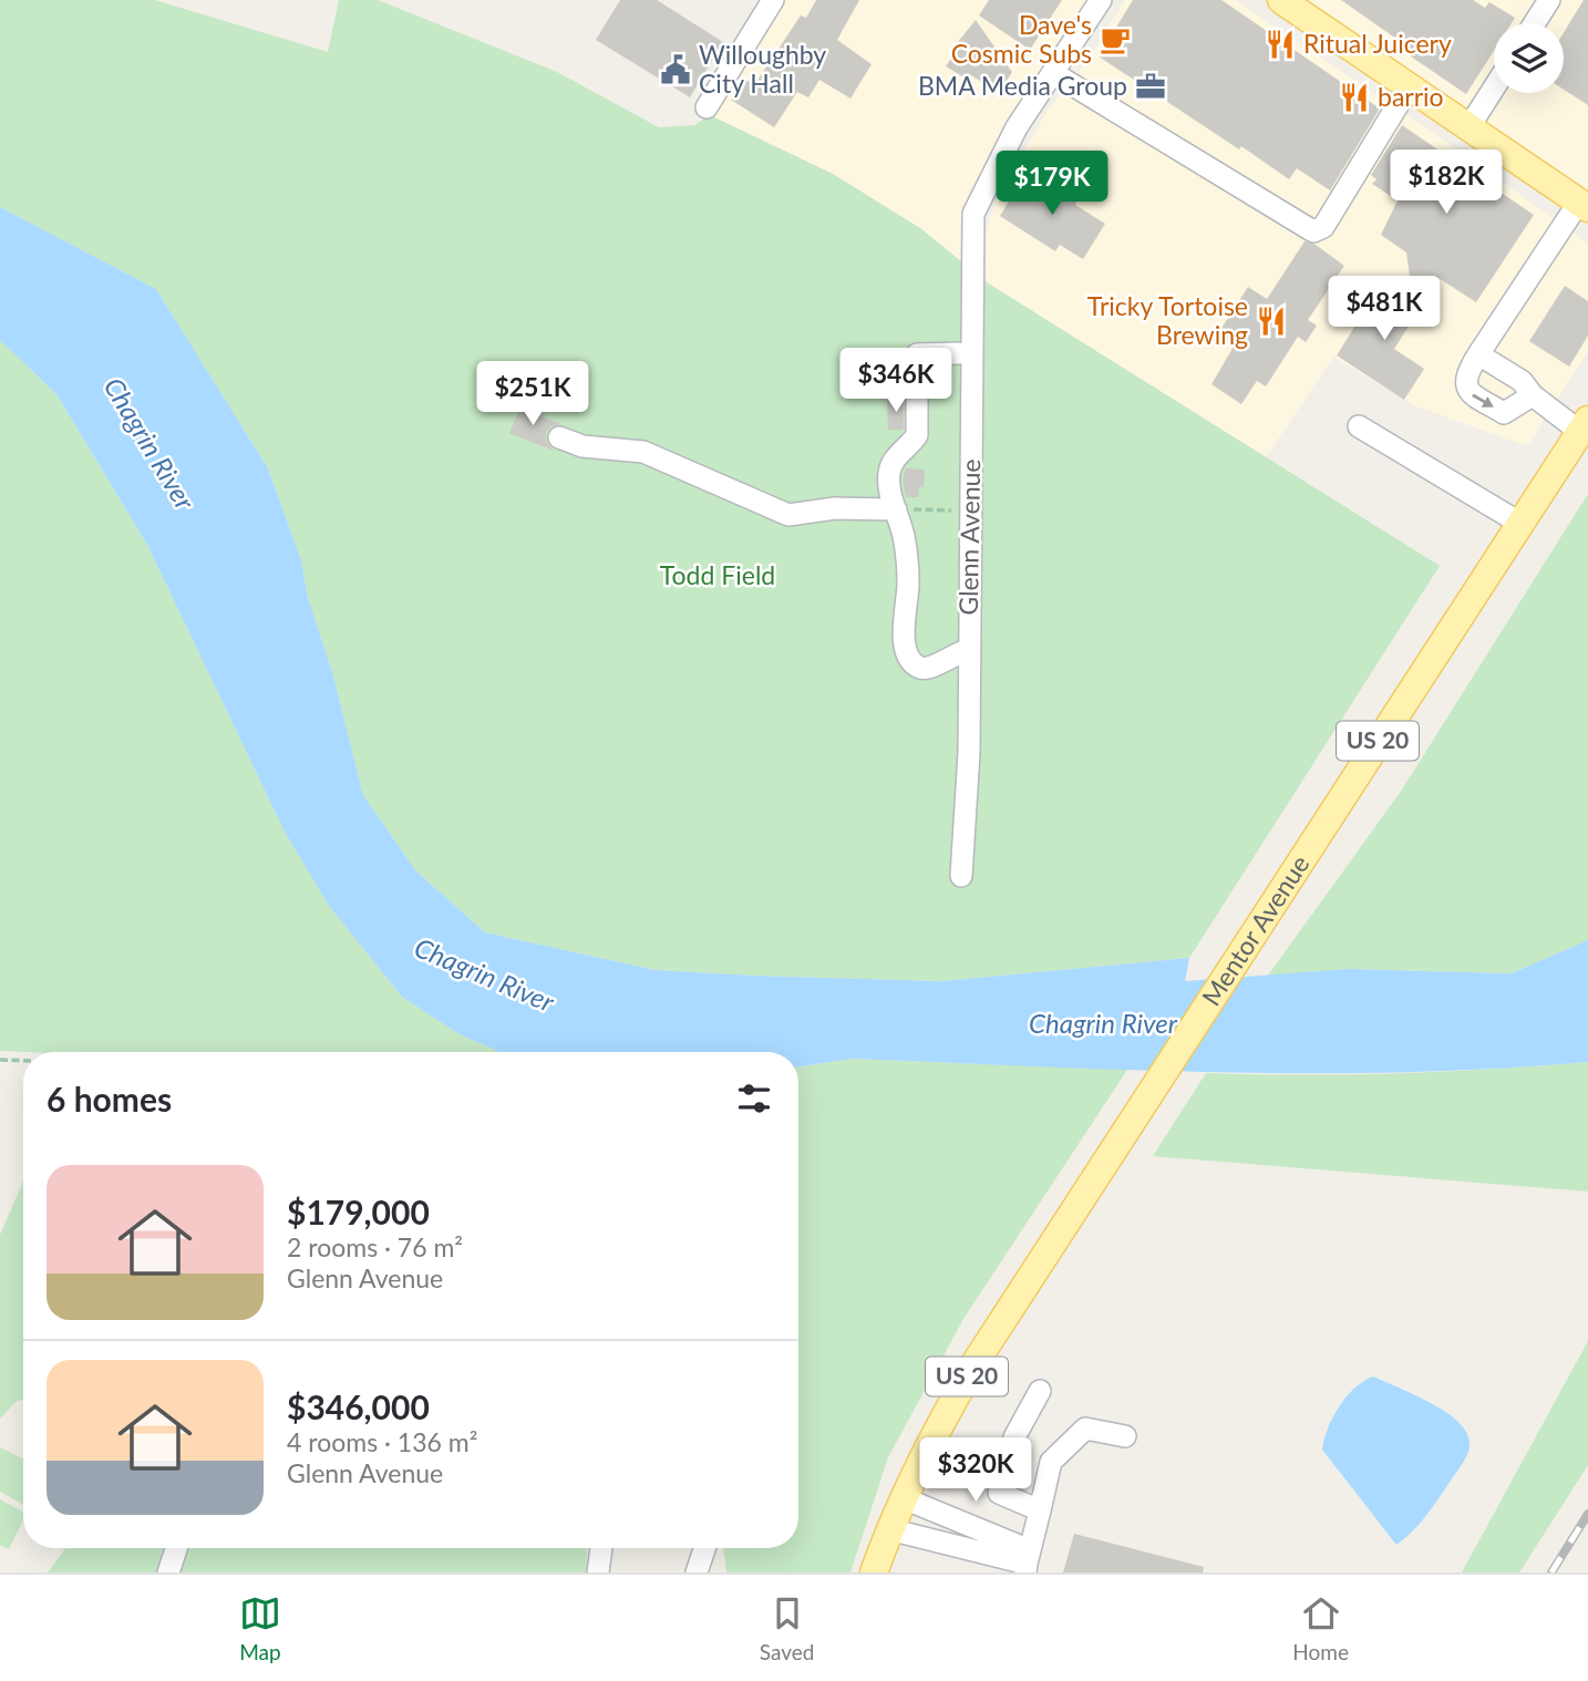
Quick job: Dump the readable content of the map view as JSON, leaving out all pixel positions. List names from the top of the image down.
{
  "streets": {
    "main road": ["US 20", "Mentor Avenue"],
    "street": ["Glenn Avenue"]
  },
  "water": ["Chagrin River"],
  "parks": ["Todd Field"],
  "places": {
    "cafe": ["Dave's Cosmic Subs"],
    "restaurant": ["Ritual Juicery", "barrio", "Tricky Tortoise Brewing"],
    "public building": ["Willoughby City Hall"],
    "office": ["BMA Media Group"]
  },
  "page": {
    "price": [
      "$182K",
      "$179K",
      "$481K",
      "$346K",
      "$251K",
      "$320K"
    ],
    "heading": "6 homes",
    "list": [
      {
        "name": "$179,000",
        "note": "2 rooms · 76 m² · Glenn Avenue"
      },
      {
        "name": "$346,000",
        "note": "4 rooms · 136 m² · Glenn Avenue"
      }
    ],
    "tabs": ["Map", "Saved", "Home"]
  }
}
